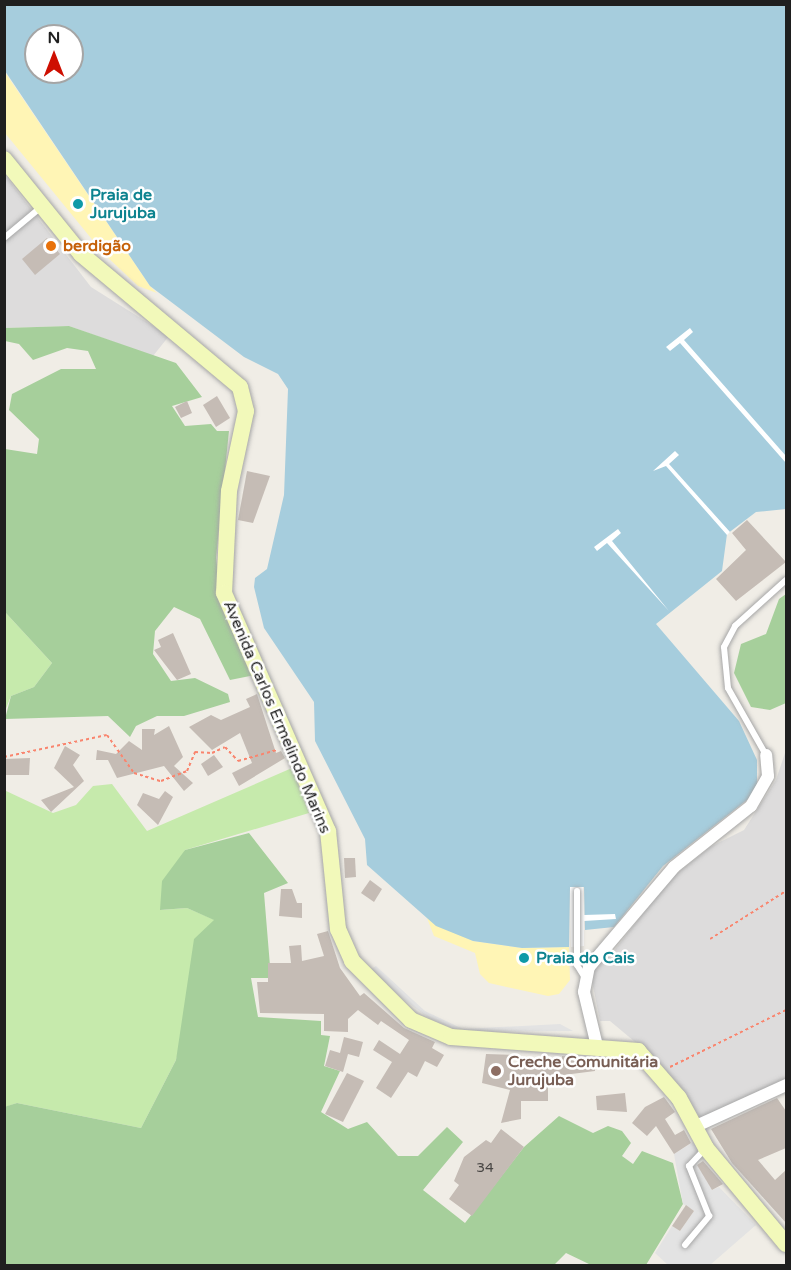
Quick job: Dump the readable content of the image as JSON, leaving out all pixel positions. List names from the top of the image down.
{
  "streets": {
    "street": ["Avenida Carlos Ermelindo Marins"]
  },
  "places": [
    "Praia de Jurujuba",
    "berdigão",
    "Praia do Cais",
    "Creche Comunitária Jurujuba"
  ],
  "house_numbers": ["34"],
  "north": "top"
}
